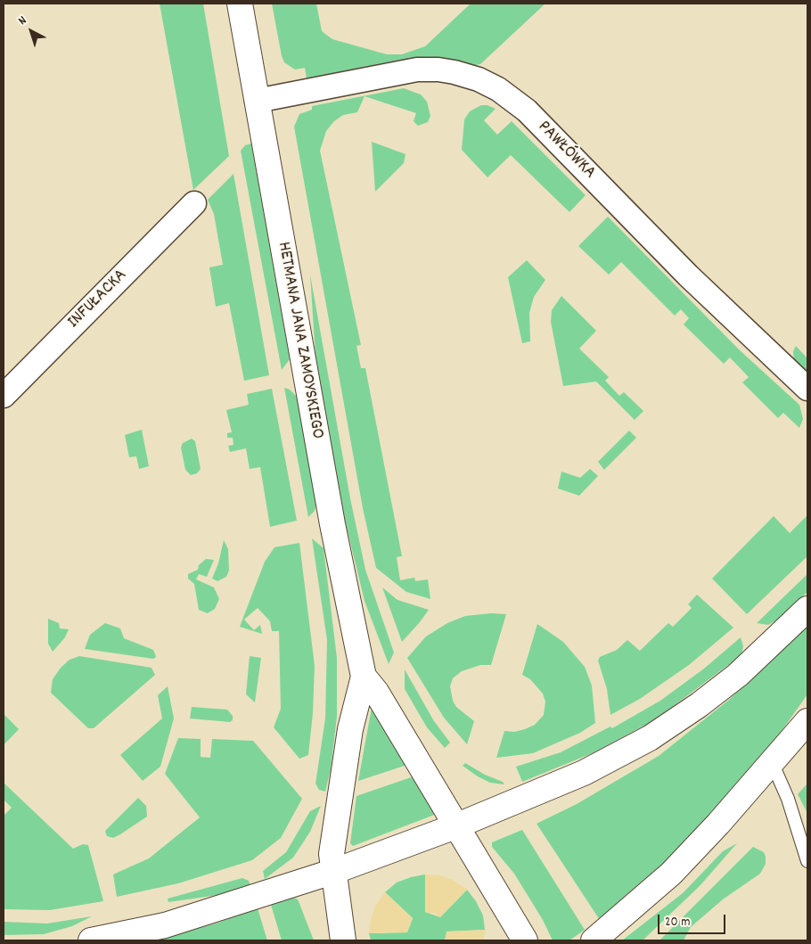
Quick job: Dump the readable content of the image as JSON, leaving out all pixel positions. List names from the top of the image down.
{
  "streets": {
    "main road": ["HETMANA JANA ZAMOYSKIEGO"],
    "street": ["PAWŁÓWKA", "INFUŁACKA"]
  },
  "crossings": [
    ["PAWŁÓWKA", "HETMANA JANA ZAMOYSKIEGO"]
  ],
  "scale_bar": "20 m",
  "north": "top left"
}
